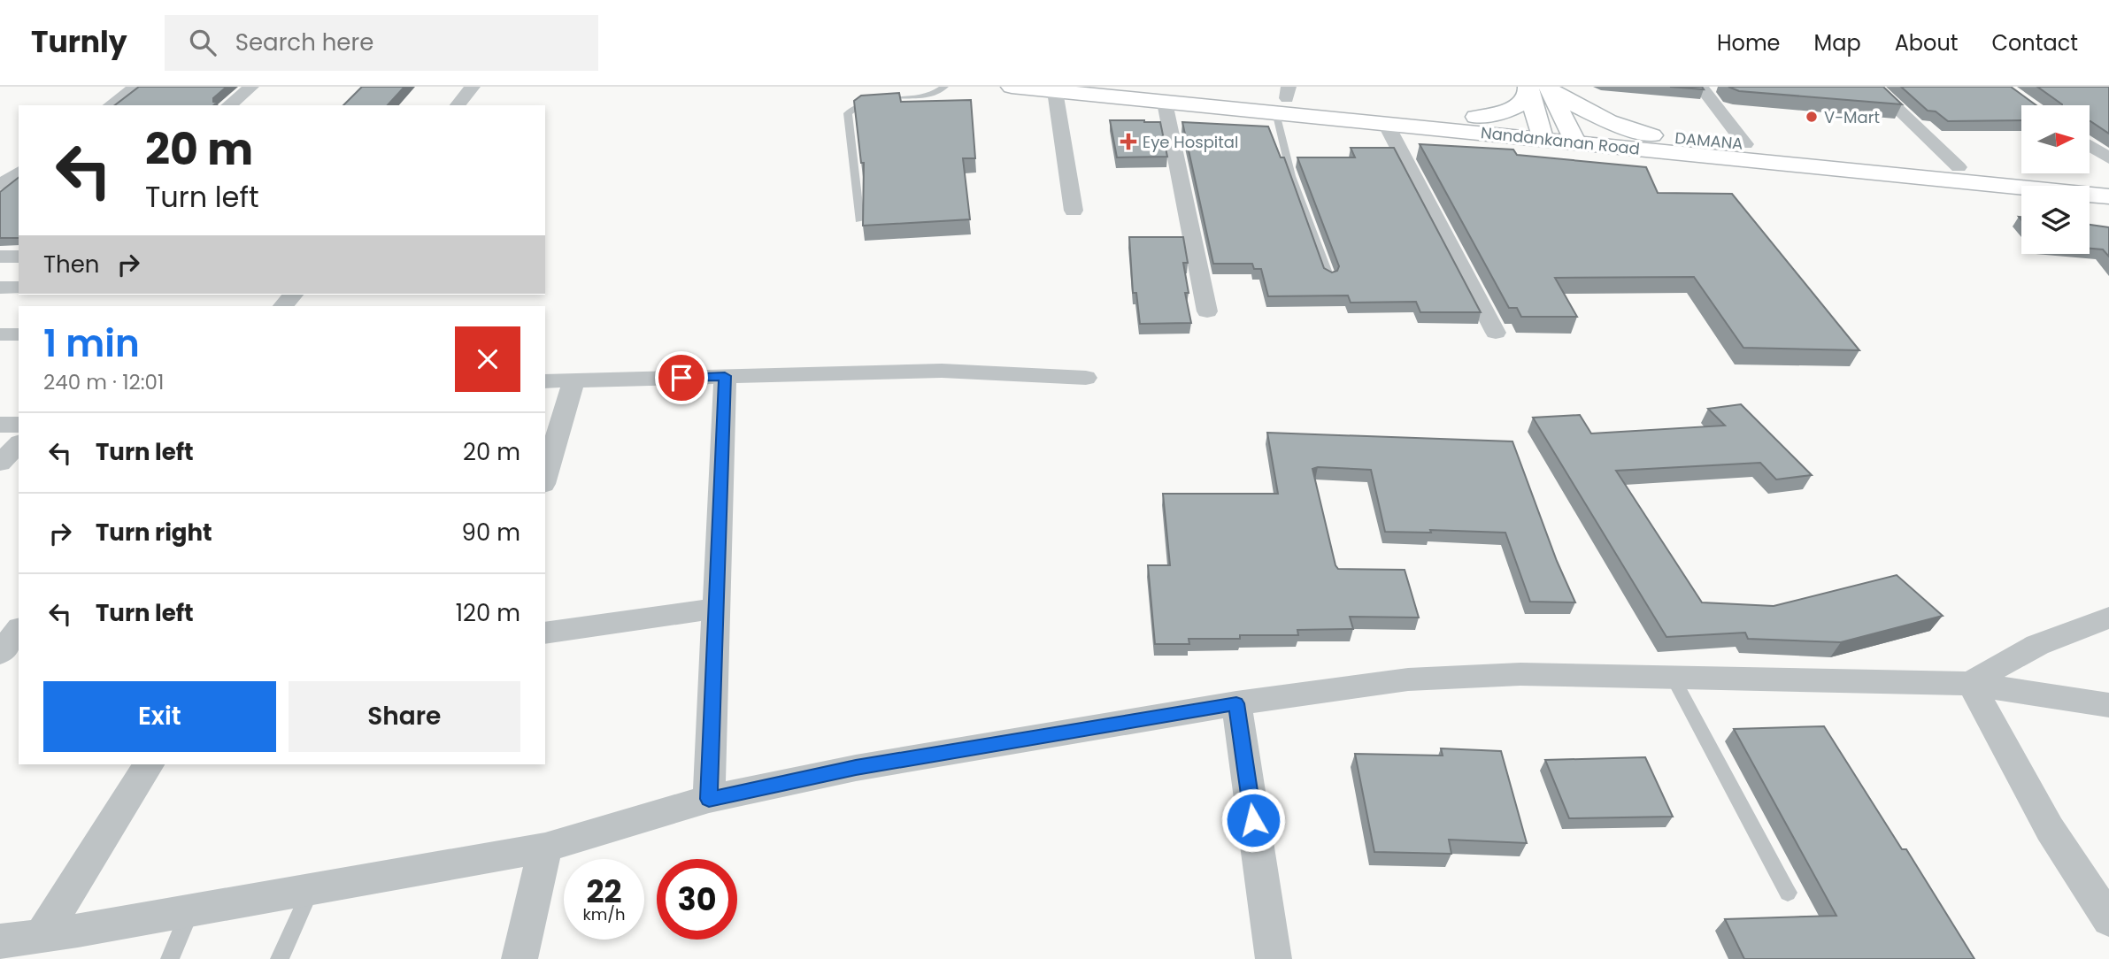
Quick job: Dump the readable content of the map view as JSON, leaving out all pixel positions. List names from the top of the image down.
{
  "streets": {
    "main road": ["Nandankanan Road", "DAMANA"]
  },
  "crossings": [
    ["Nandankanan Road", "DAMANA"]
  ],
  "places": {
    "other": ["V-Mart"],
    "health": ["Eye Hospital"]
  },
  "north": "right",
  "page": {
    "header": "Turnly",
    "search": "Search here",
    "nav": [
      "Home",
      "Map",
      "About",
      "Contact"
    ],
    "turn": ["20 m", "Turn left"],
    "then": "Then",
    "heading": ["1 min", "240 m · 12:01"],
    "list": [
      {
        "name": "Turn left",
        "value": "20 m"
      },
      {
        "name": "Turn right",
        "value": "90 m"
      },
      {
        "name": "Turn left",
        "value": "120 m"
      }
    ],
    "buttons": ["Exit", "Share"],
    "speed": "22 km/h",
    "limit": "30"
  }
}
